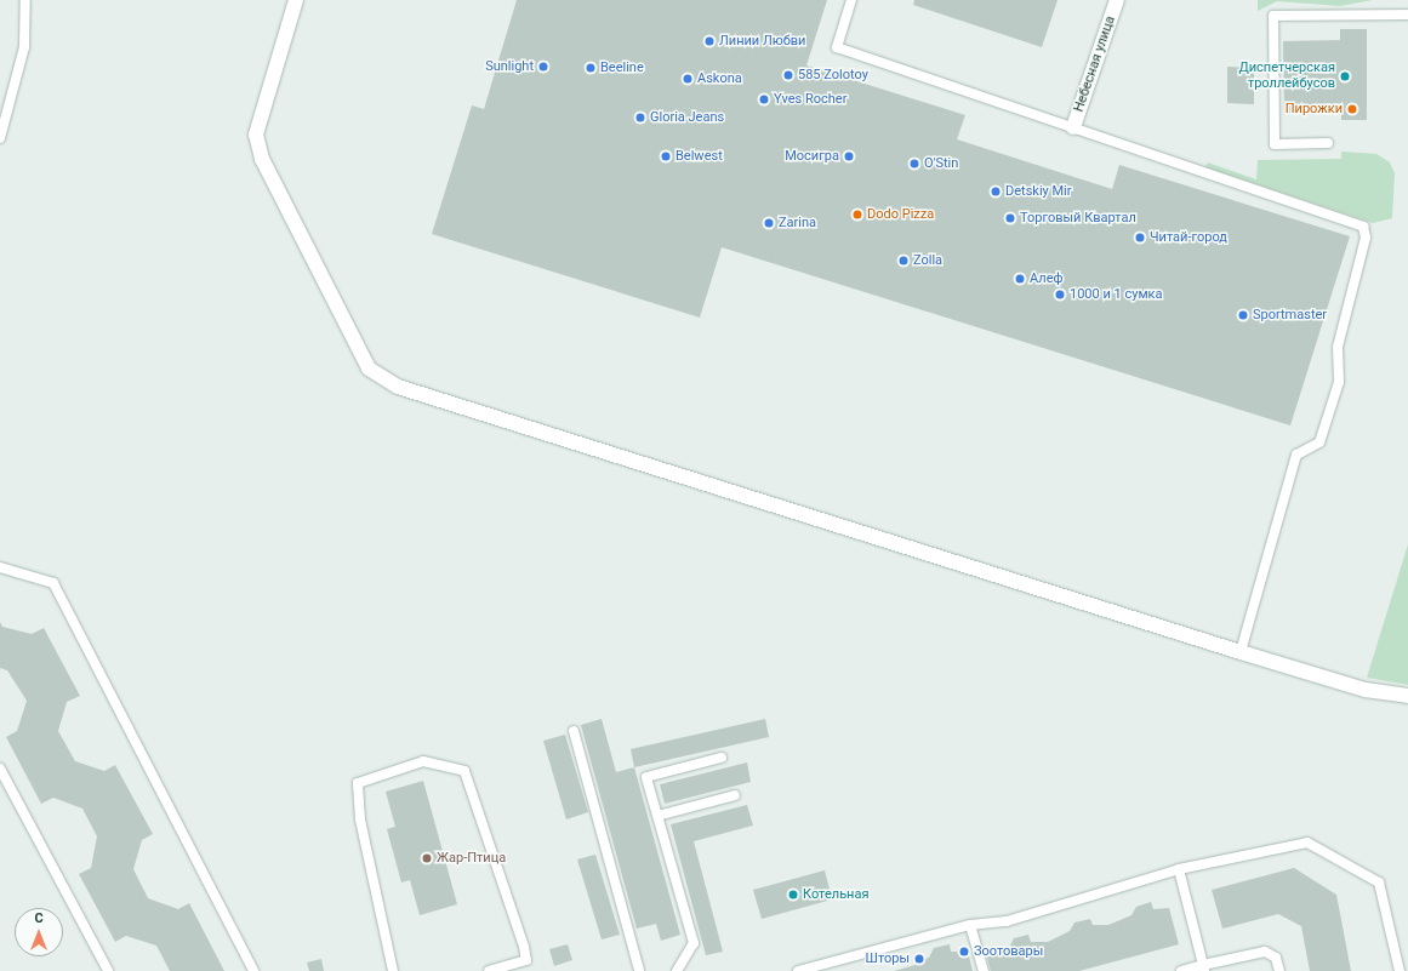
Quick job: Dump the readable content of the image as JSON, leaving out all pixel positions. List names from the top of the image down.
{
  "streets": {
    "street": ["Небесная улица"]
  },
  "places": [
    "Линии Любви",
    "Sunlight",
    "Beeline",
    "585 Zolotoy",
    "Диспетчерская троллейбусов",
    "Askona",
    "Yves Rocher",
    "Пирожки",
    "Gloria Jeans",
    "Belwest",
    "Мосигра",
    "O'Stin",
    "Detskiy Mir",
    "Dodo Pizza",
    "Торговый Квартал",
    "Zarina",
    "Читай-город",
    "Zolla",
    "Алеф",
    "1000 и 1 сумка",
    "Sportmaster",
    "Жар-Птица",
    "Котельная",
    "Зоотовары",
    "Шторы"
  ],
  "north": "top"
}
